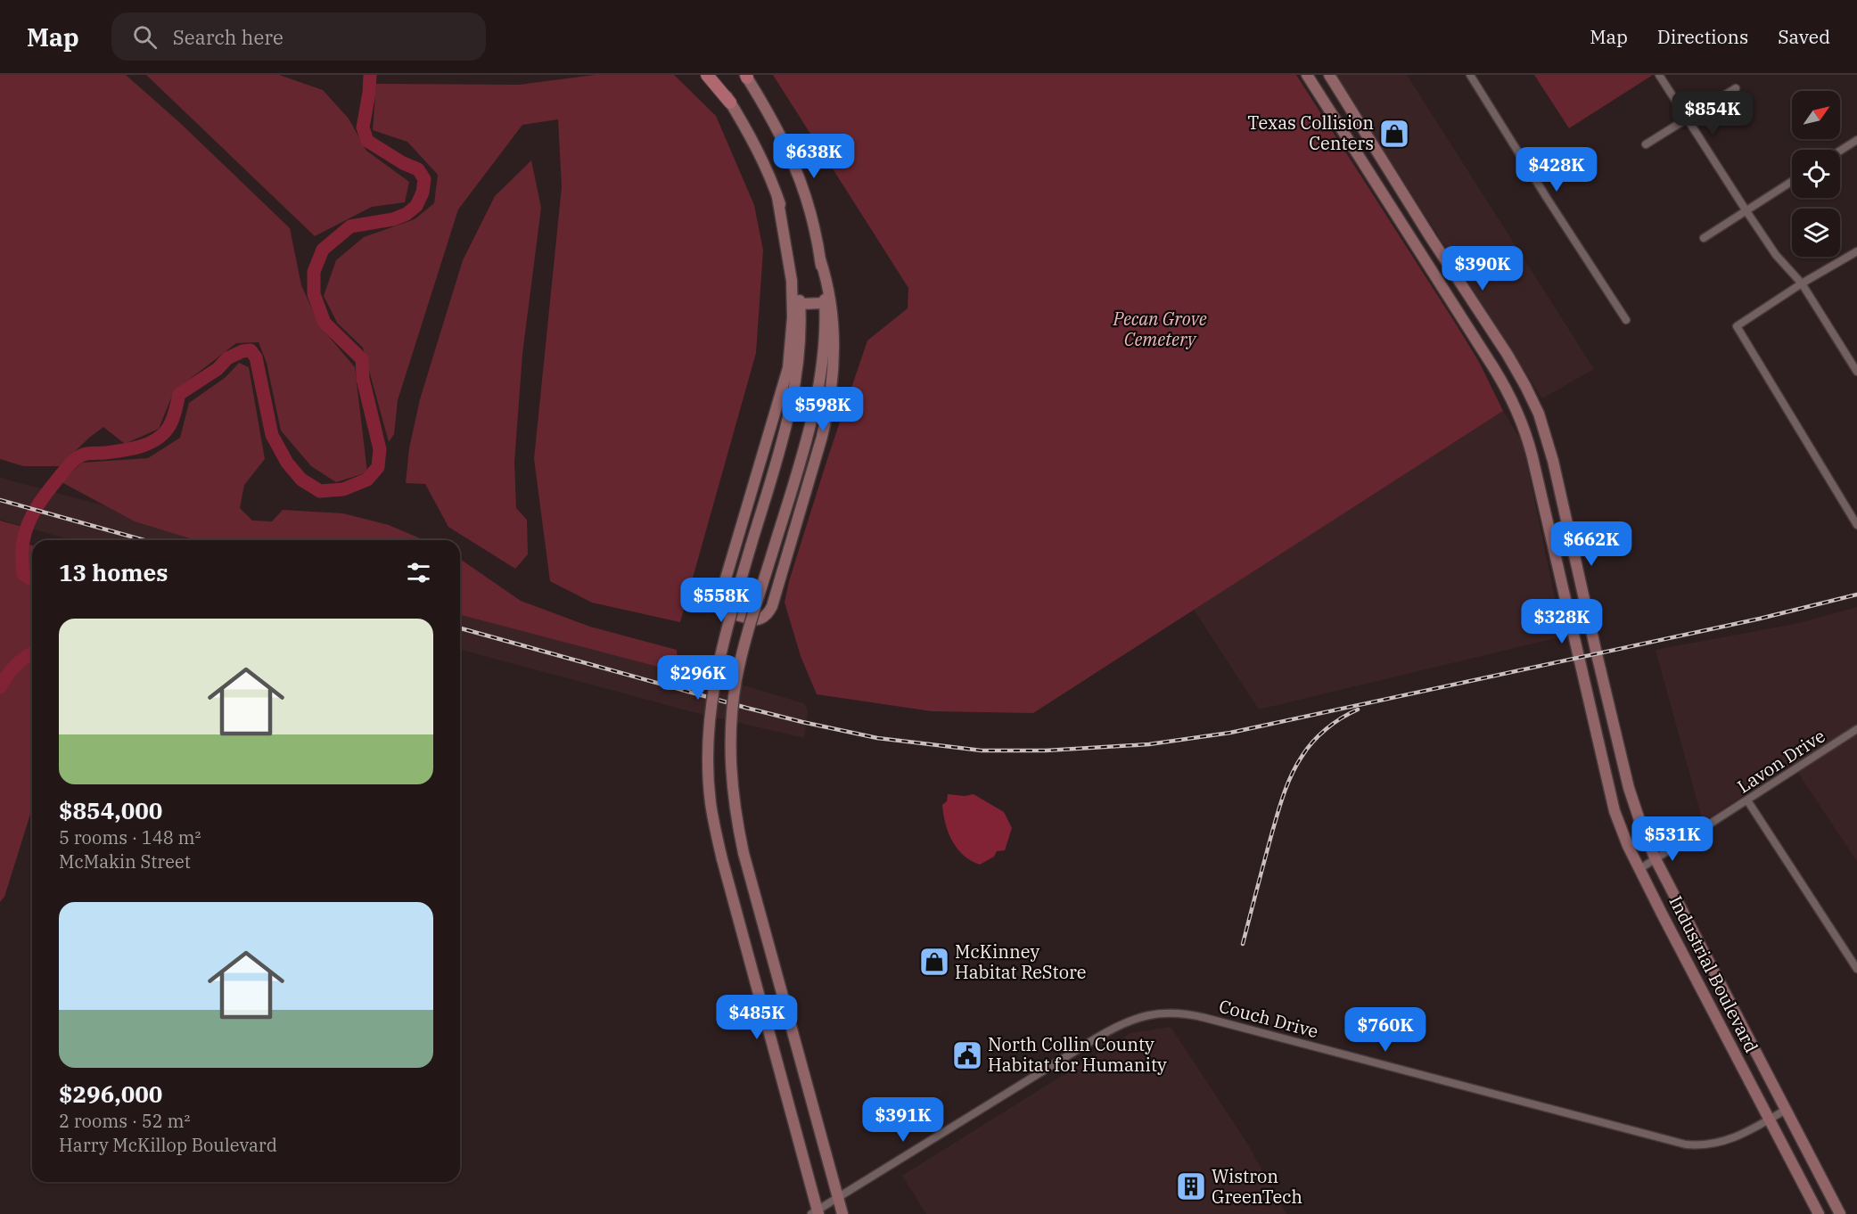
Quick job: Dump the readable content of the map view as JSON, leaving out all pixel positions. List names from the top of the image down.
{
  "streets": {
    "main road": ["Industrial Boulevard"],
    "street": ["Lavon Drive", "Couch Drive"]
  },
  "crossings": [
    ["Lavon Drive", "Industrial Boulevard"],
    ["Industrial Boulevard", "Couch Drive"]
  ],
  "parks": ["Pecan Grove Cemetery"],
  "places": {
    "shop": ["Texas Collision Centers", "McKinney Habitat ReStore"],
    "public building": ["North Collin County Habitat for Humanity"],
    "building": ["Wistron GreenTech"]
  },
  "north": "top right",
  "page": {
    "header": "Map",
    "search": "Search here",
    "nav": ["Map", "Directions", "Saved"],
    "price": [
      "$854K",
      "$638K",
      "$428K",
      "$390K",
      "$598K",
      "$662K",
      "$558K",
      "$328K",
      "$296K",
      "$531K",
      "$485K",
      "$760K",
      "$391K"
    ],
    "heading": "13 homes",
    "list": [
      {
        "name": "$854,000",
        "note": "5 rooms · 148 m² · McMakin Street"
      },
      {
        "name": "$296,000",
        "note": "2 rooms · 52 m² · Harry McKillop Boulevard"
      }
    ]
  }
}
